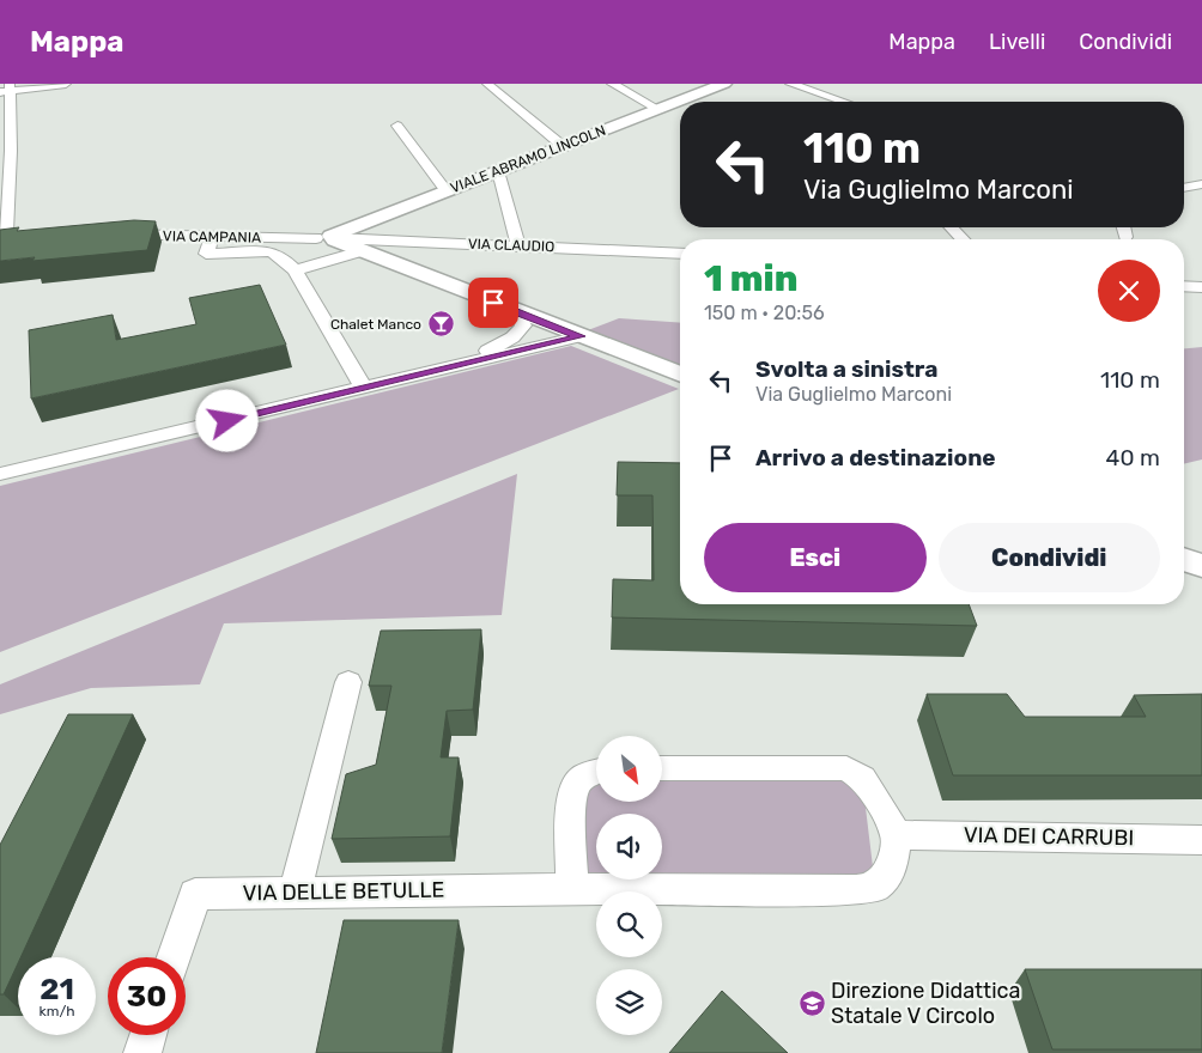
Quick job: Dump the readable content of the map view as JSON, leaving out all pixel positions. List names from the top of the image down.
{
  "streets": {
    "street": [
      "VIALE ABRAMO LINCOLN",
      "VIA CAMPANIA",
      "VIA CLAUDIO",
      "VIA DEI CARRUBI",
      "VIA DELLE BETULLE"
    ]
  },
  "crossings": [
    ["VIALE ABRAMO LINCOLN", "VIA CAMPANIA"],
    ["VIALE ABRAMO LINCOLN", "VIA CLAUDIO"],
    ["VIA CAMPANIA", "VIA CLAUDIO"],
    ["VIA DEI CARRUBI", "VIA DELLE BETULLE"]
  ],
  "places": {
    "bar": ["Chalet Manco"],
    "school or university": ["Direzione Didattica Statale V Circolo"]
  },
  "north": "bottom right",
  "page": {
    "header": "Mappa",
    "nav": ["Mappa", "Livelli", "Condividi"],
    "turn": ["110 m", "Via Guglielmo Marconi"],
    "heading": ["1 min", "150 m · 20:56"],
    "list": [
      {
        "name": "Svolta a sinistra",
        "note": "Via Guglielmo Marconi",
        "value": "110 m"
      },
      {
        "name": "Arrivo a destinazione",
        "value": "40 m"
      }
    ],
    "buttons": ["Esci", "Condividi"],
    "speed": "21 km/h",
    "limit": "30"
  }
}
